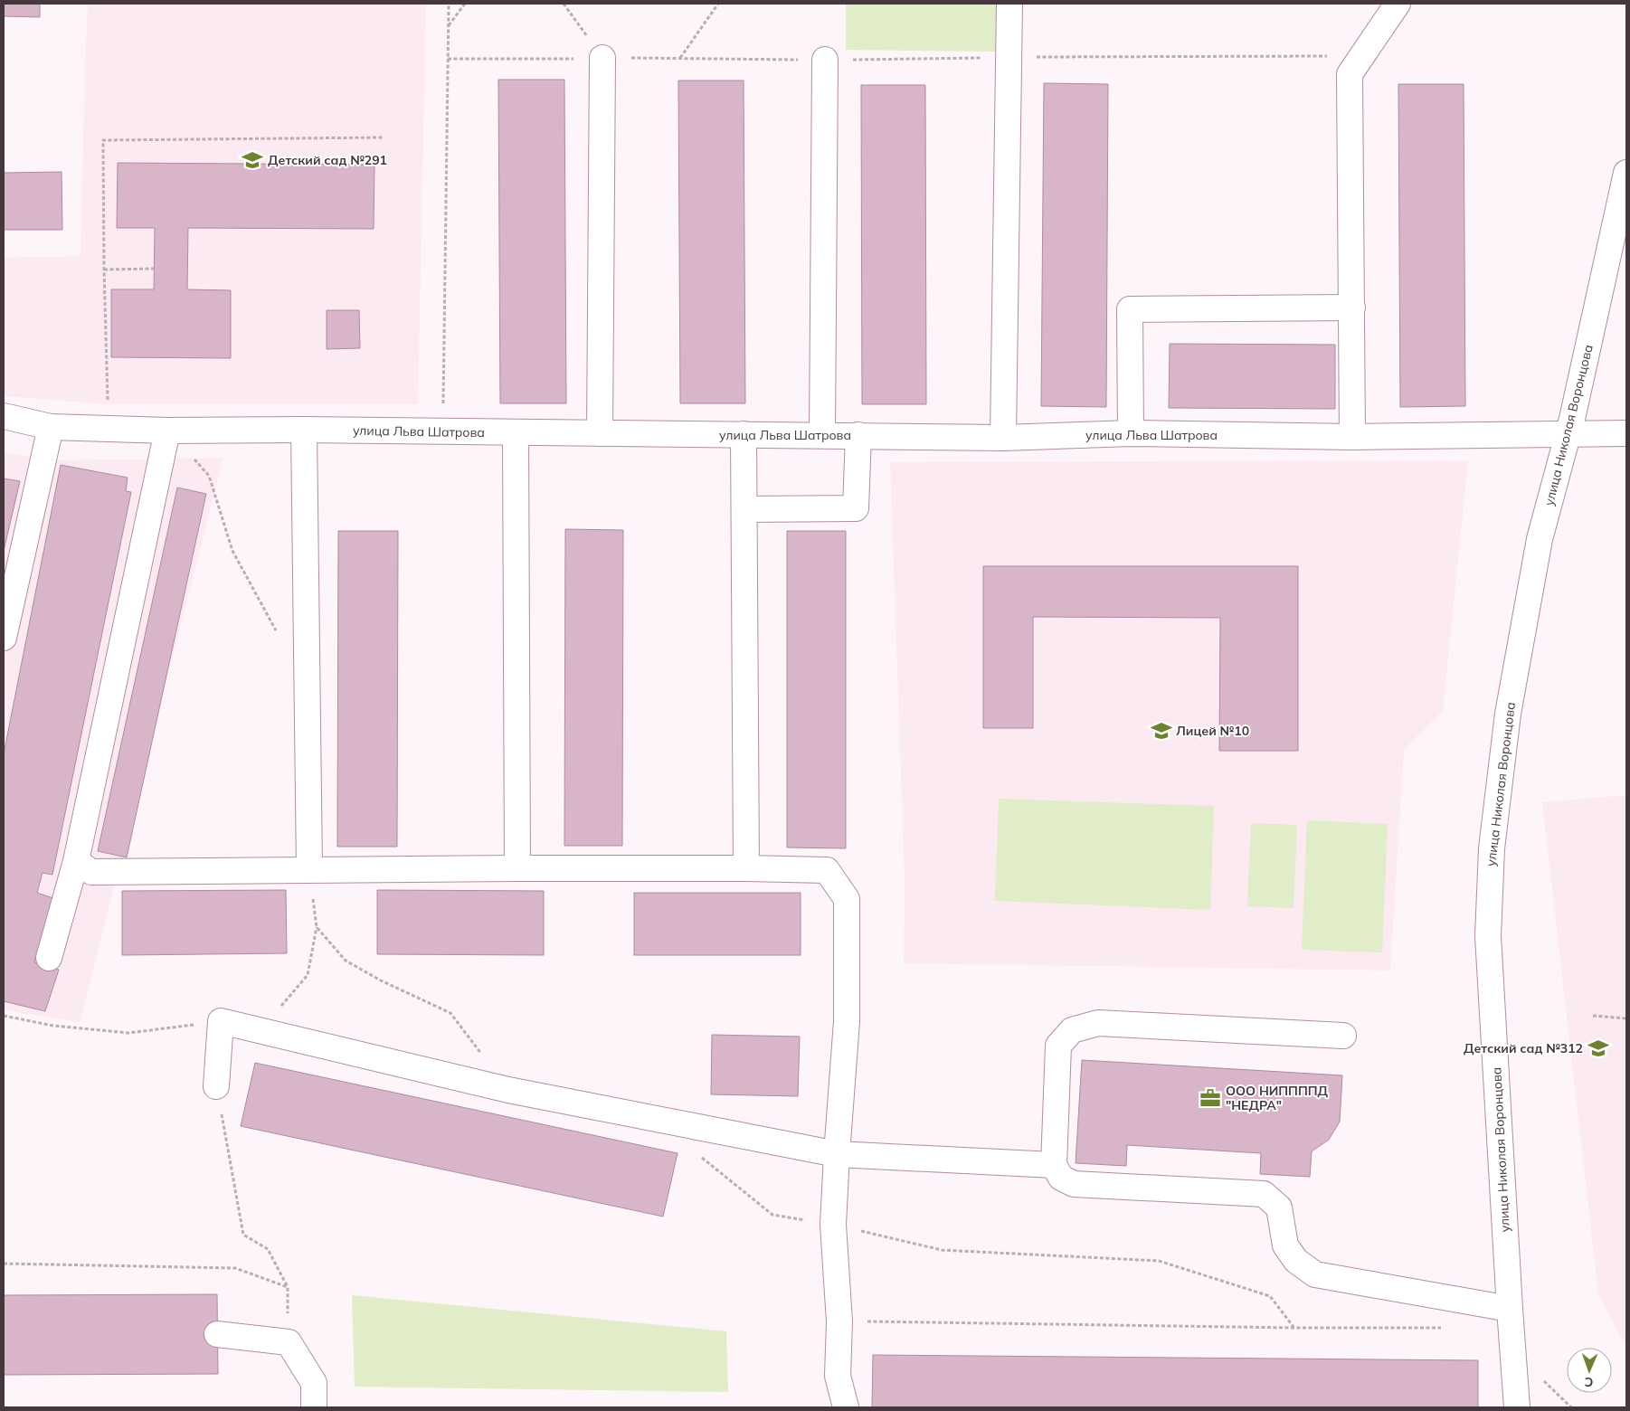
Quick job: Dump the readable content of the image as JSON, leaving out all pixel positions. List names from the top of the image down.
{
  "streets": {
    "street": ["улица Николая Воронцова", "улица Льва Шатрова"]
  },
  "crossings": [
    ["улица Николая Воронцова", "улица Льва Шатрова"]
  ],
  "places": {
    "school or university": ["Детский сад №291", "Лицей №10", "Детский сад №312"],
    "office": ["ООО НИППППД \"НЕДРА\""]
  },
  "north": "bottom"
}
